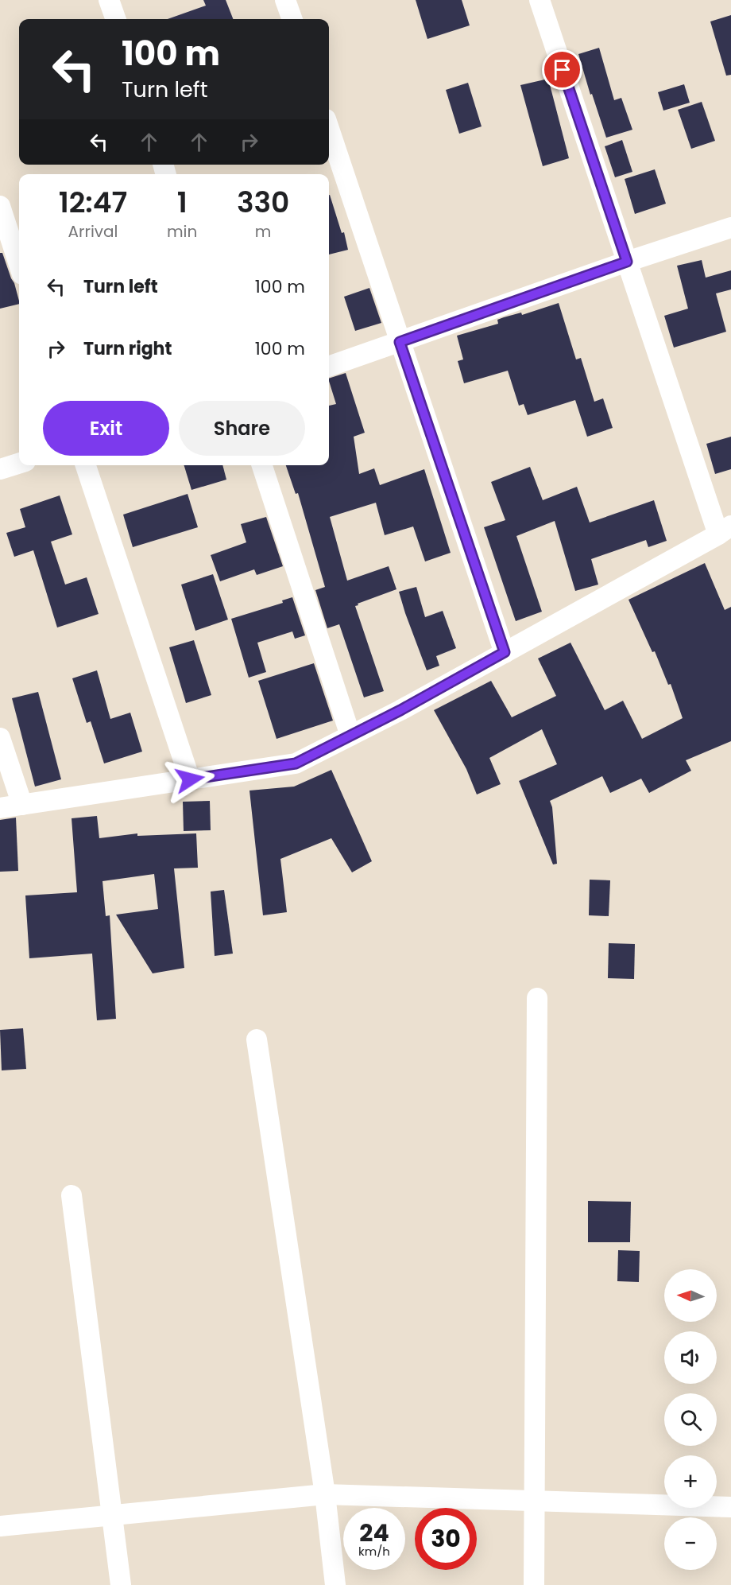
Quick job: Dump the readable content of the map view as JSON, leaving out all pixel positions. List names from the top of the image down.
{
  "north": "left",
  "page": {
    "turn": ["100 m", "Turn left"],
    "eta": [
      "12:47",
      "Arrival",
      "1",
      "min",
      "330",
      "m"
    ],
    "list": [
      {
        "name": "Turn left",
        "value": "100 m"
      },
      {
        "name": "Turn right",
        "value": "100 m"
      }
    ],
    "buttons": ["Exit", "Share"],
    "map_buttons": ["+", "−"],
    "speed": "24 km/h",
    "limit": "30"
  }
}
